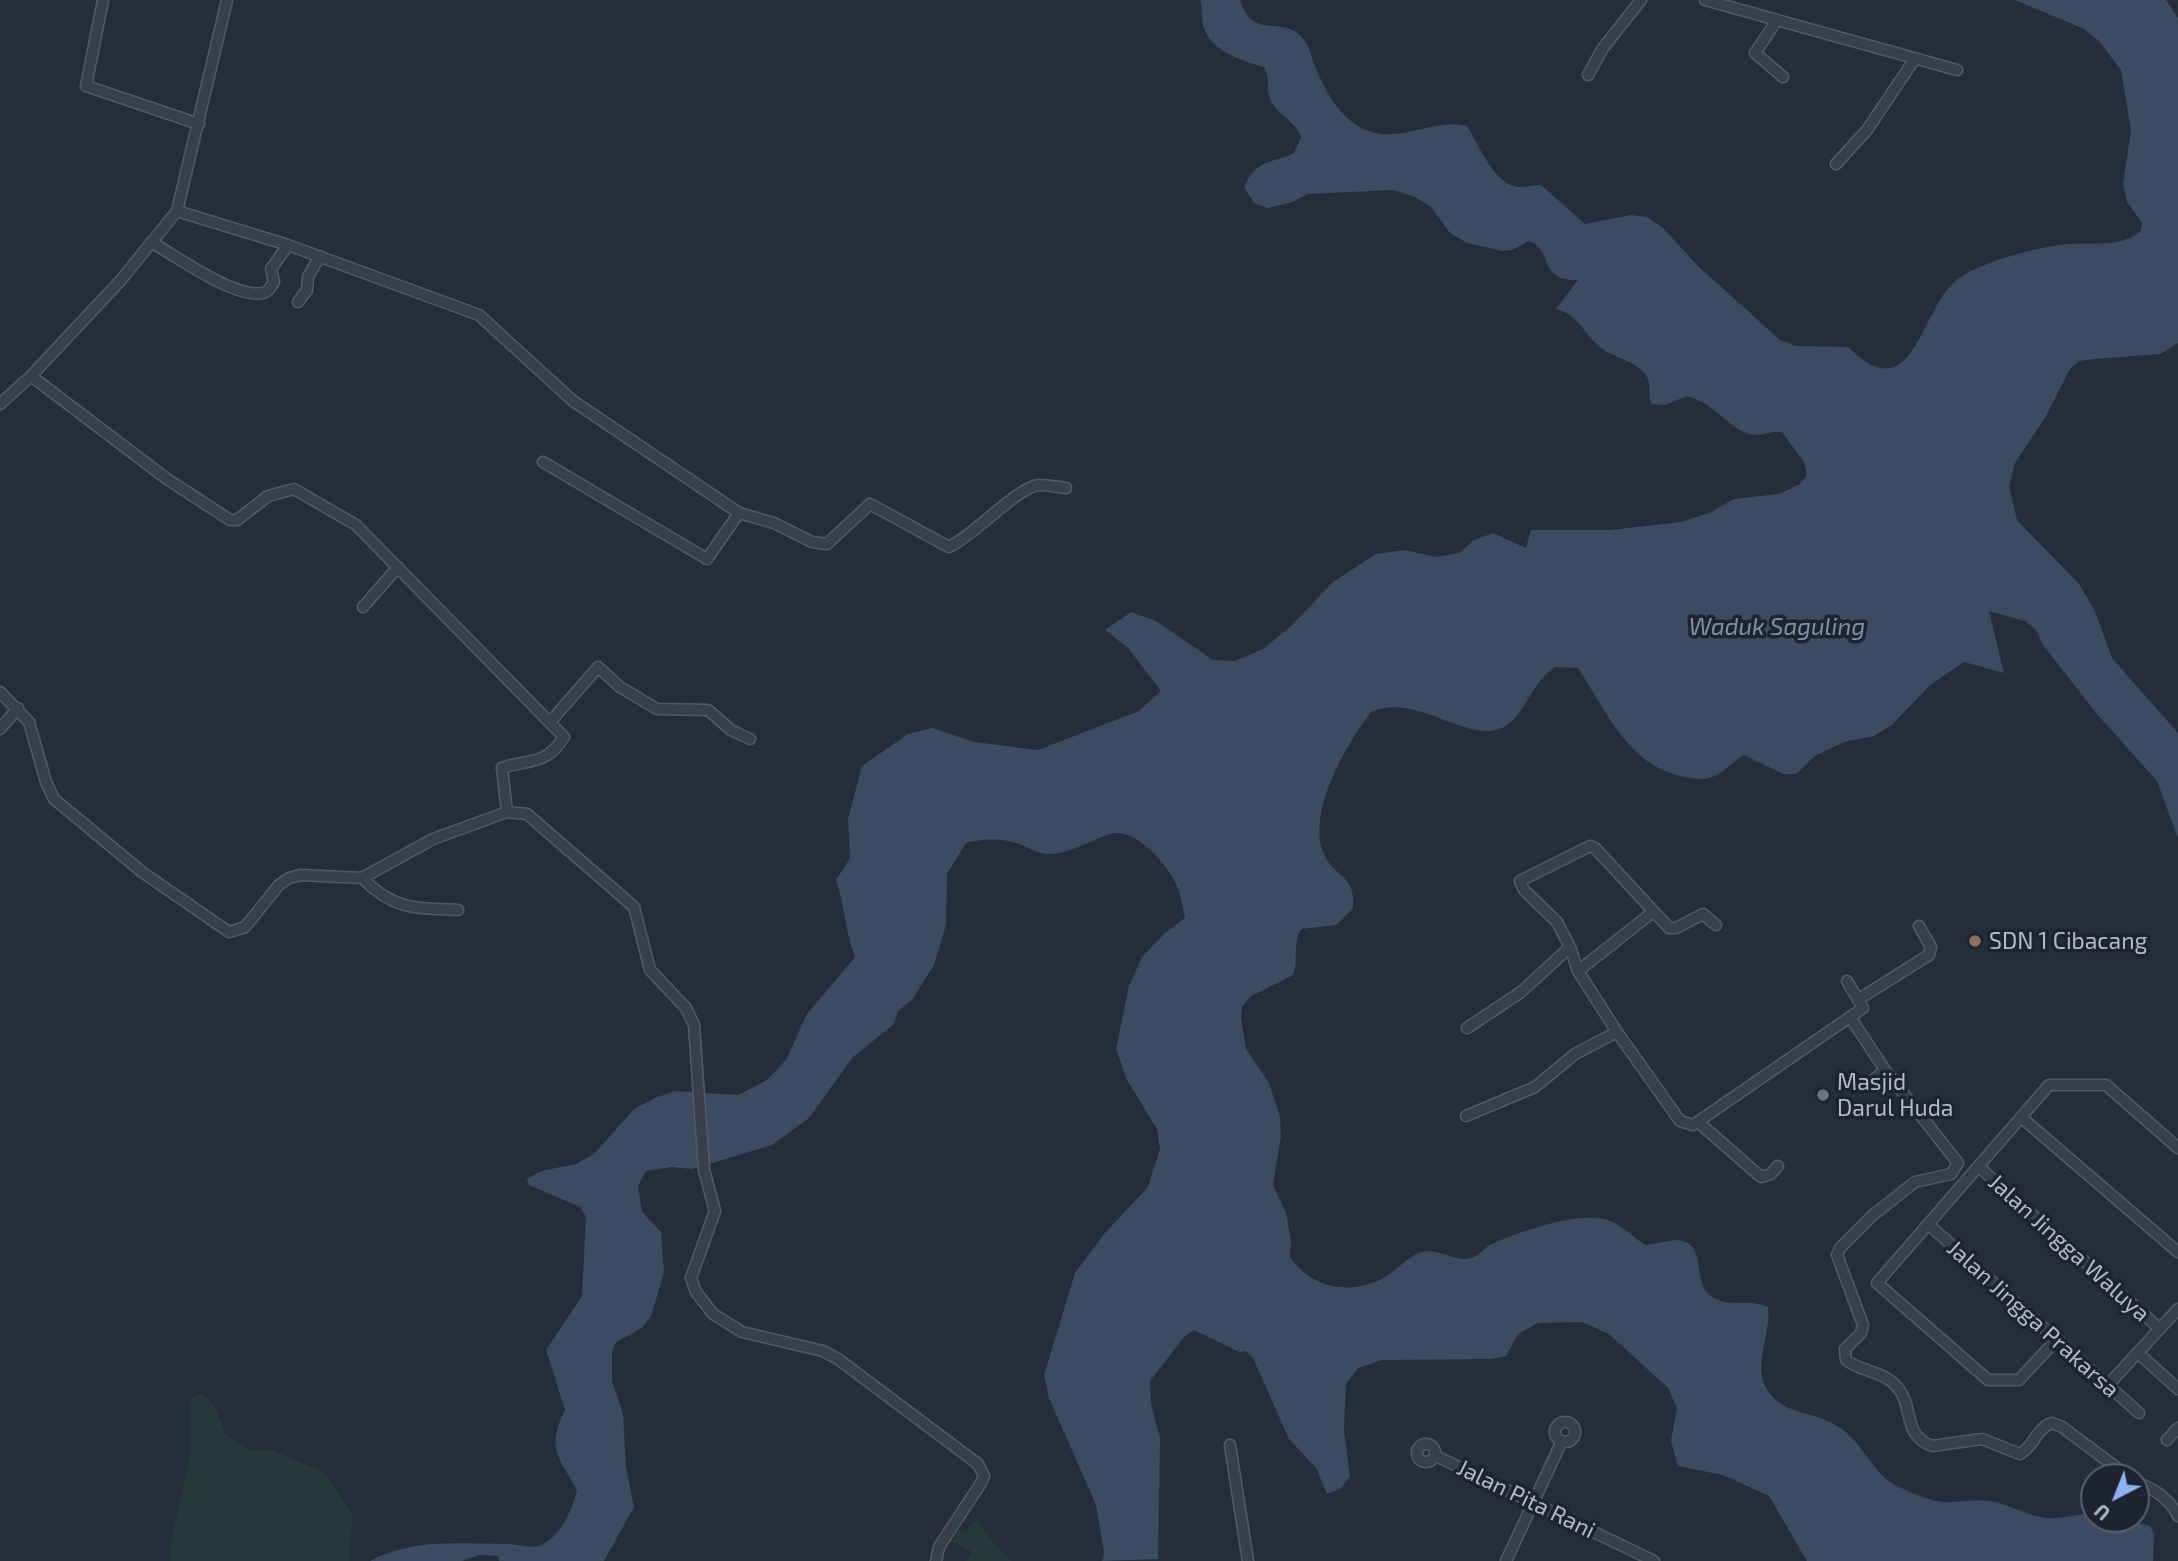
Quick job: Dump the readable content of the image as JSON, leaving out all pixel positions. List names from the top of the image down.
{
  "streets": {
    "street": ["Jalan Jingga Waluya", "Jalan Jingga Prakarsa", "Jalan Pita Rani"]
  },
  "water": ["Waduk Saguling"],
  "places": ["SDN 1 Cibacang", "Masjid Darul Huda"],
  "north": "bottom left"
}
